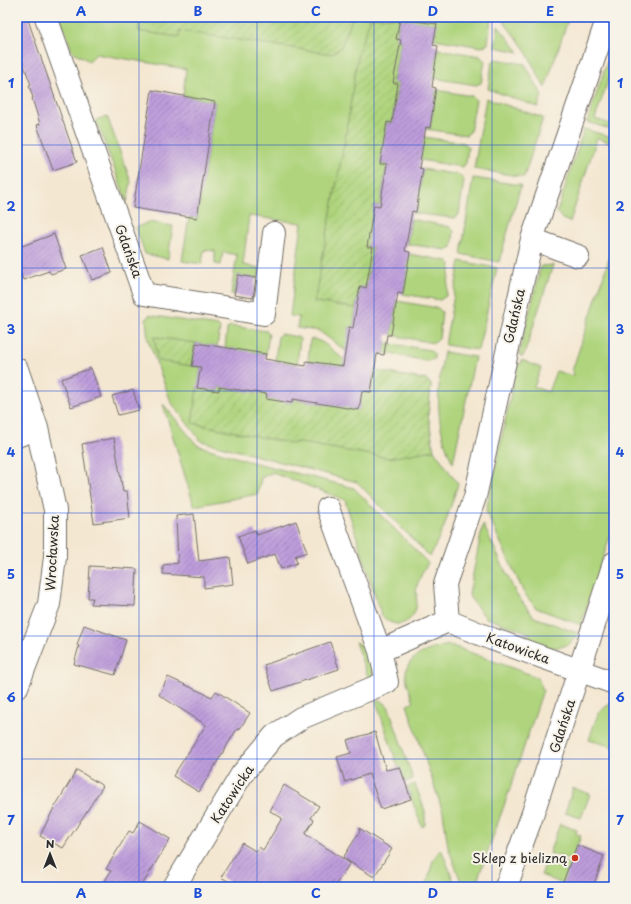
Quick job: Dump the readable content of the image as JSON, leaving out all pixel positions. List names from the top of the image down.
{
  "streets": {
    "street": ["Gdańska", "Wrocławska", "Katowicka"]
  },
  "crossings": [
    ["Gdańska", "Katowicka"]
  ],
  "places": ["Sklep z bielizną"],
  "north": "top",
  "grid": {
    "columns": [
      "A",
      "B",
      "C",
      "D",
      "E"
    ],
    "rows": [
      "1",
      "2",
      "3",
      "4",
      "5",
      "6",
      "7"
    ]
  }
}
